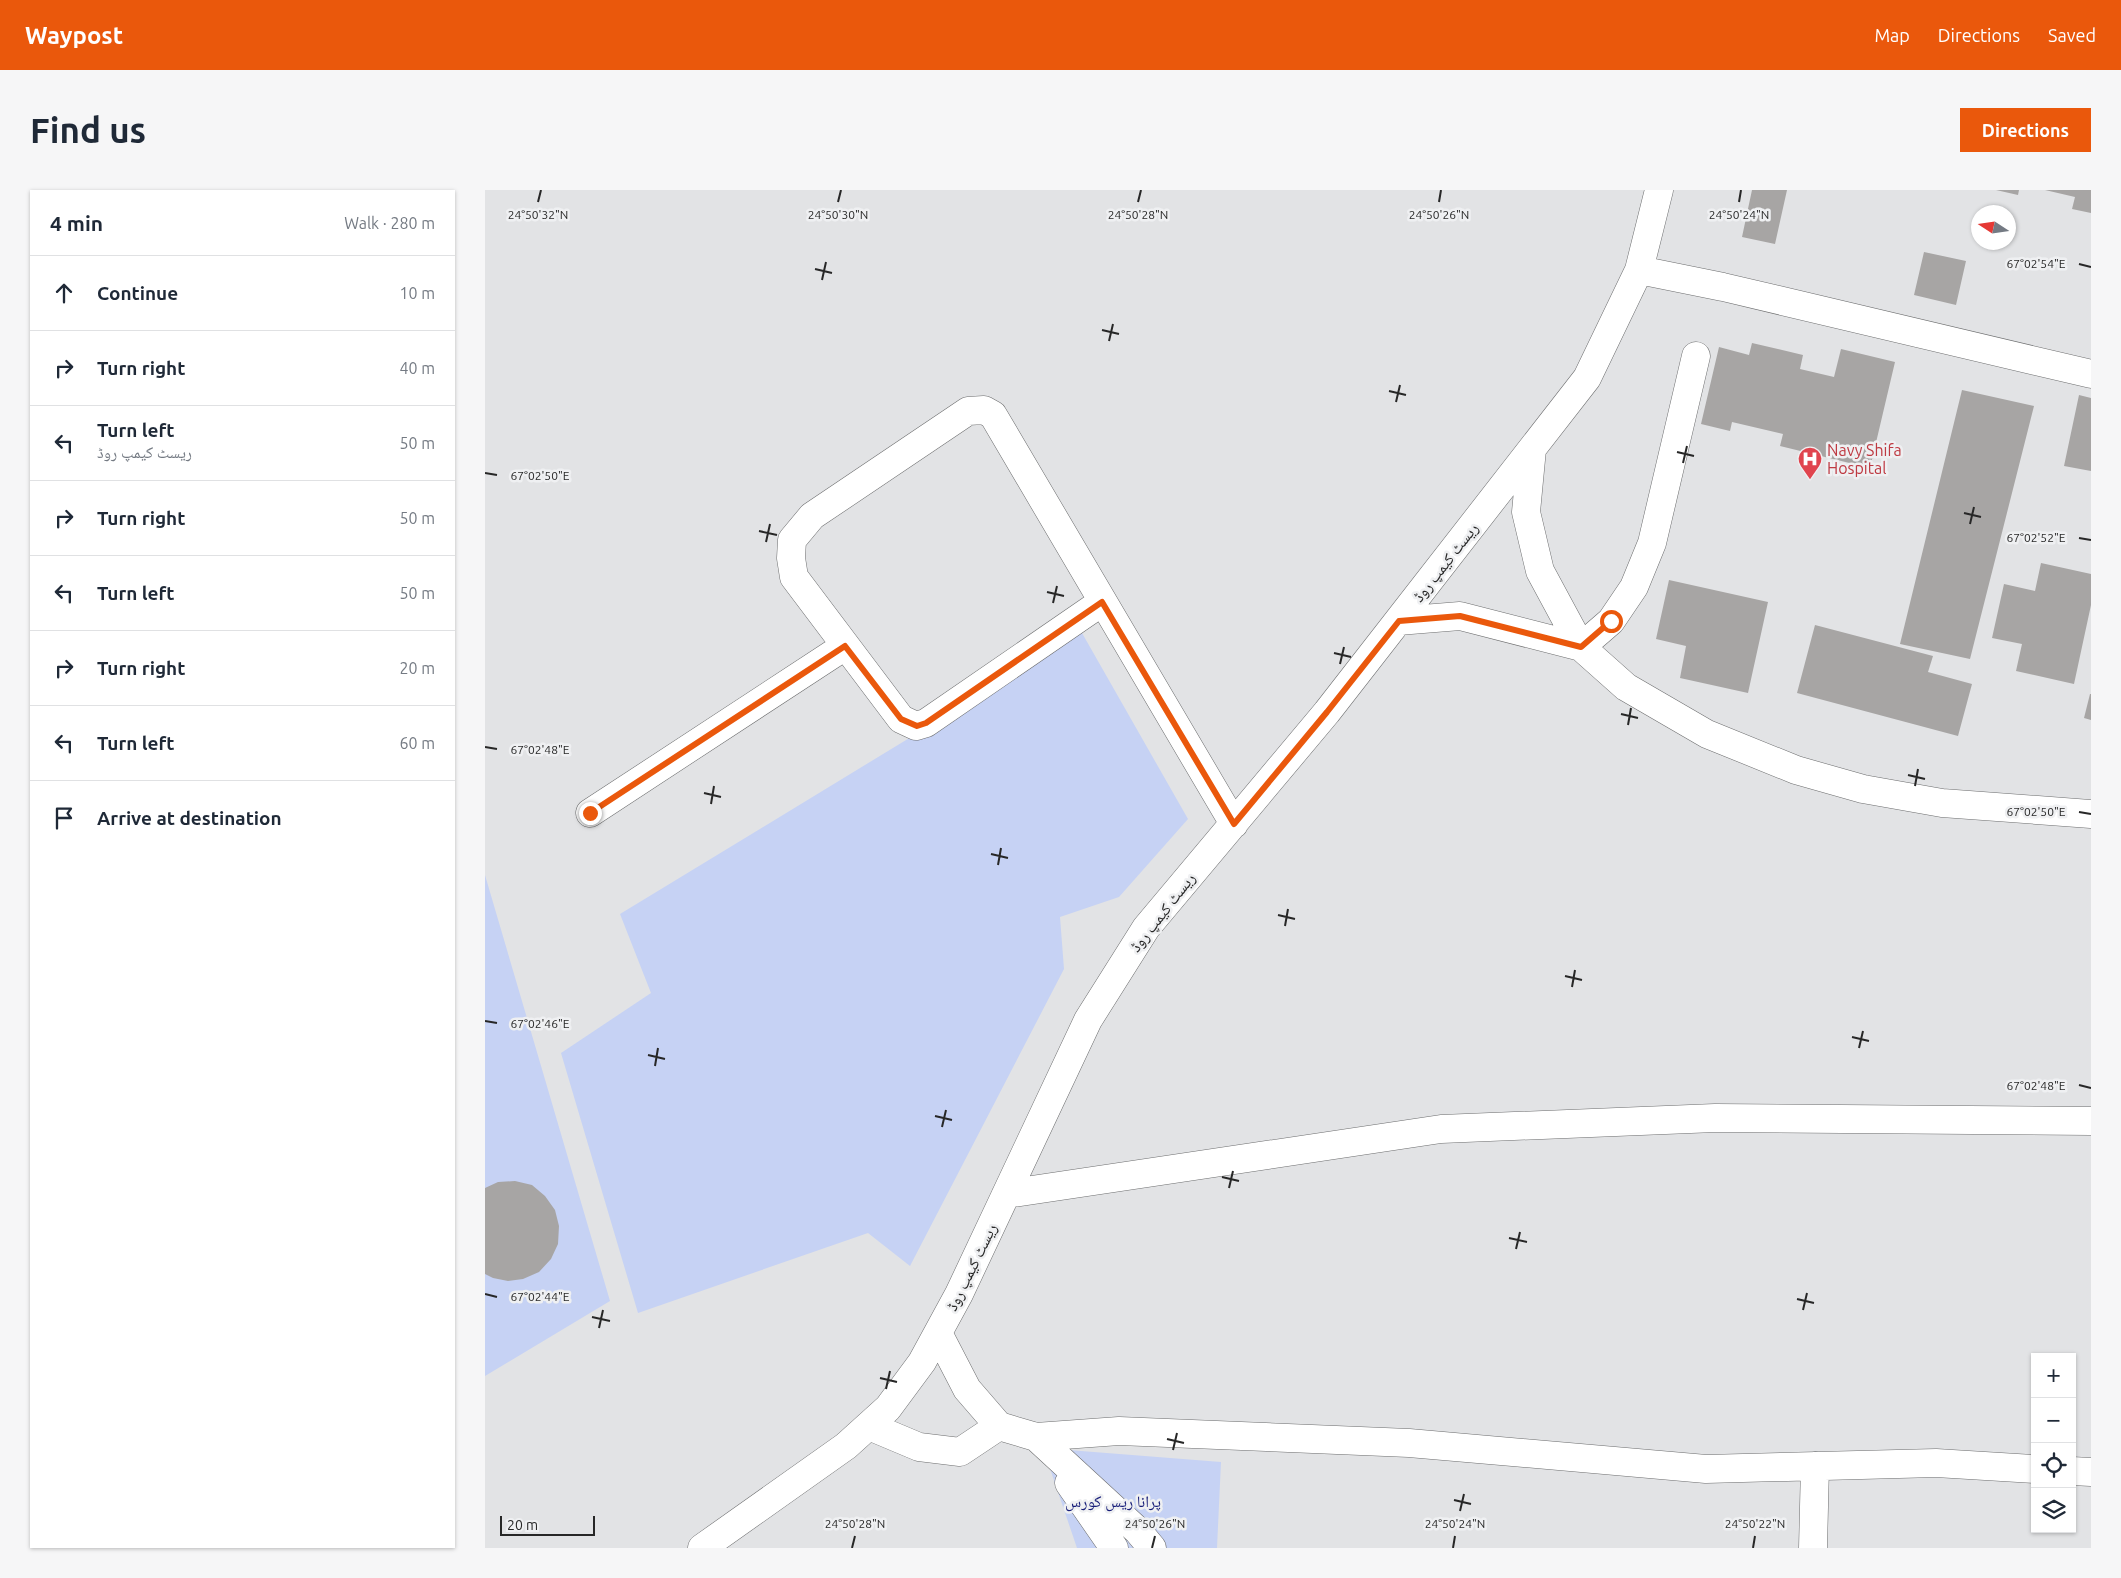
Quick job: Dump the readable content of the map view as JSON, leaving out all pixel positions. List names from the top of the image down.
{
  "streets": {
    "street": ["ریسٹ کیمپ روڈ"]
  },
  "parks": ["پرانا ریس کورس"],
  "places": {
    "hospital": ["Navy Shifa Hospital"]
  },
  "scale_bar": "20 m",
  "north": "left",
  "page": {
    "header": "Waypost",
    "nav": ["Map", "Directions", "Saved"],
    "buttons": "Directions",
    "title": "Find us",
    "heading": ["4 min", "Walk · 280 m"],
    "list": [
      ["Continue", "10 m"],
      ["Turn right", "40 m"],
      ["Turn left", "ریسٹ کیمپ روڈ", "50 m"],
      ["Turn right", "50 m"],
      ["Turn left", "50 m"],
      ["Turn right", "20 m"],
      ["Turn left", "60 m"],
      "Arrive at destination"
    ],
    "map_buttons": ["+", "−"],
    "scale": "20 m"
  },
  "coordinates": [
    "24°50'32\"N",
    "24°50'30\"N",
    "24°50'28\"N",
    "24°50'26\"N",
    "24°50'24\"N",
    "67°02'54\"E",
    "67°02'50\"E",
    "67°02'52\"E",
    "67°02'48\"E",
    "67°02'46\"E",
    "67°02'44\"E",
    "24°50'22\"N"
  ]
}
